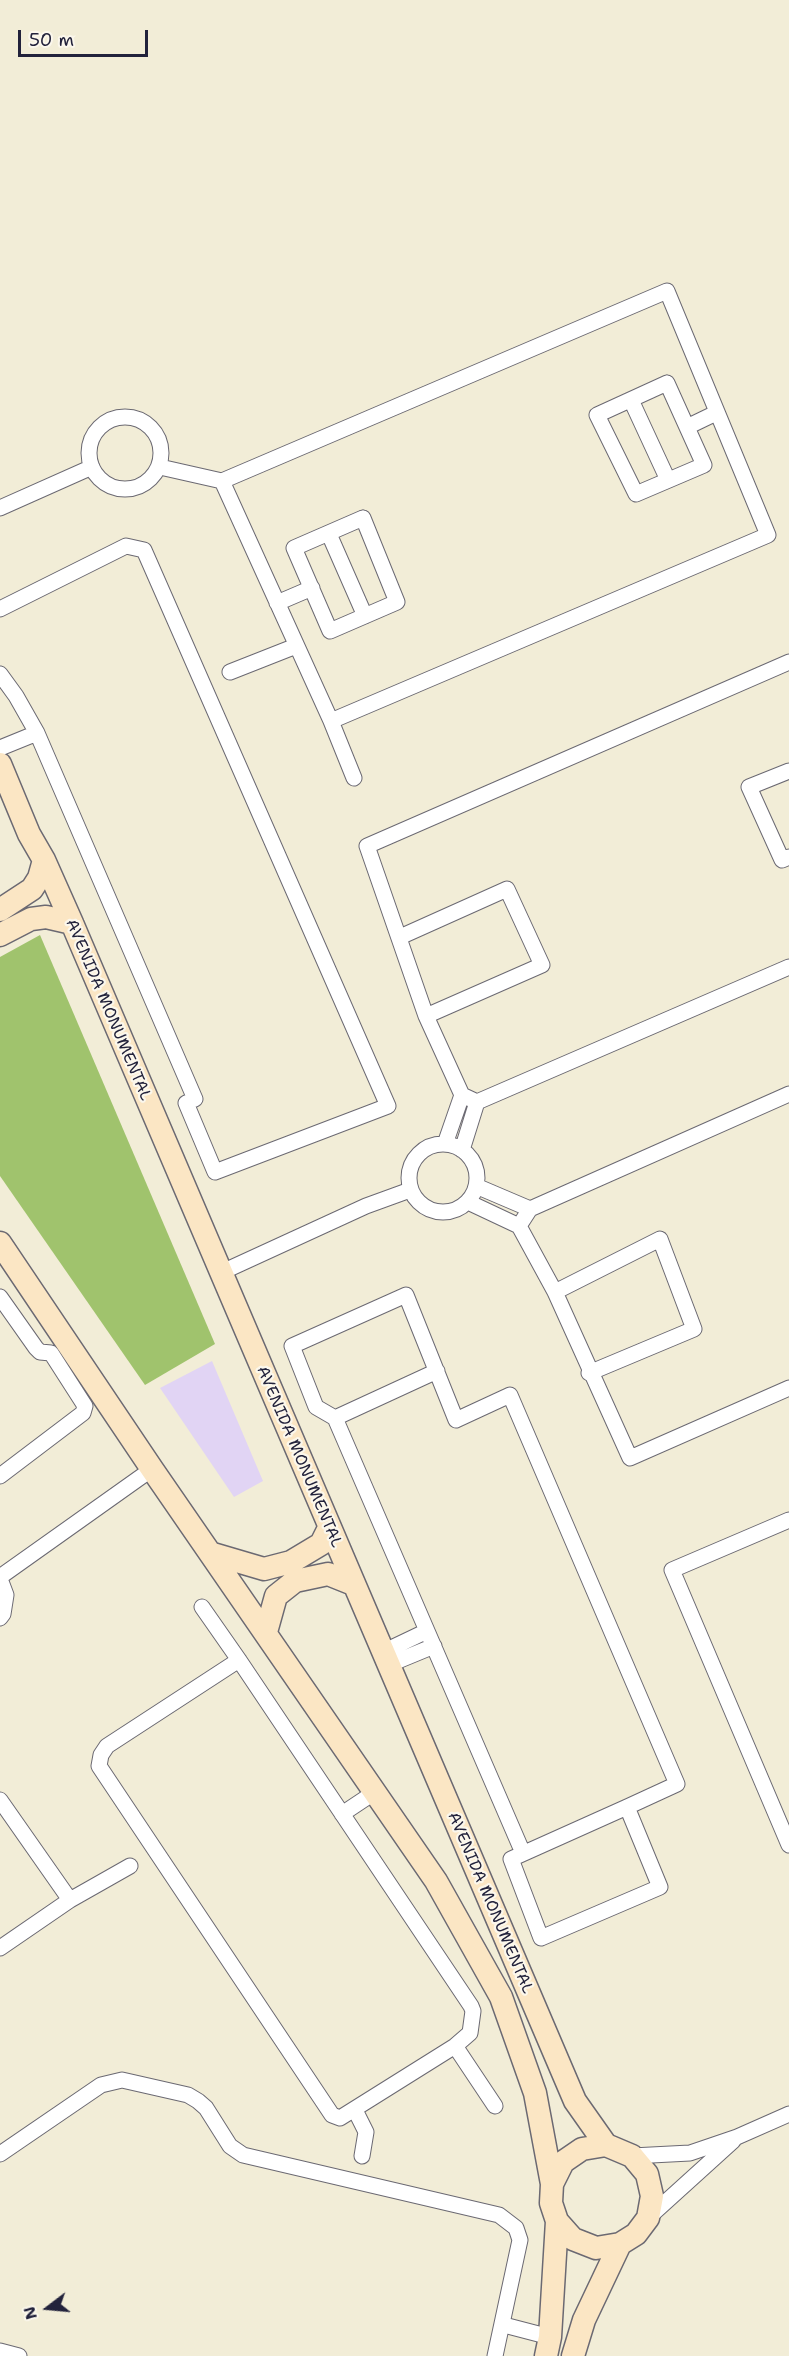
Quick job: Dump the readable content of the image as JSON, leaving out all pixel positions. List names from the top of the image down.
{
  "streets": {
    "street": ["AVENIDA MONUMENTAL"]
  },
  "scale_bar": "50 m",
  "north": "left"
}
